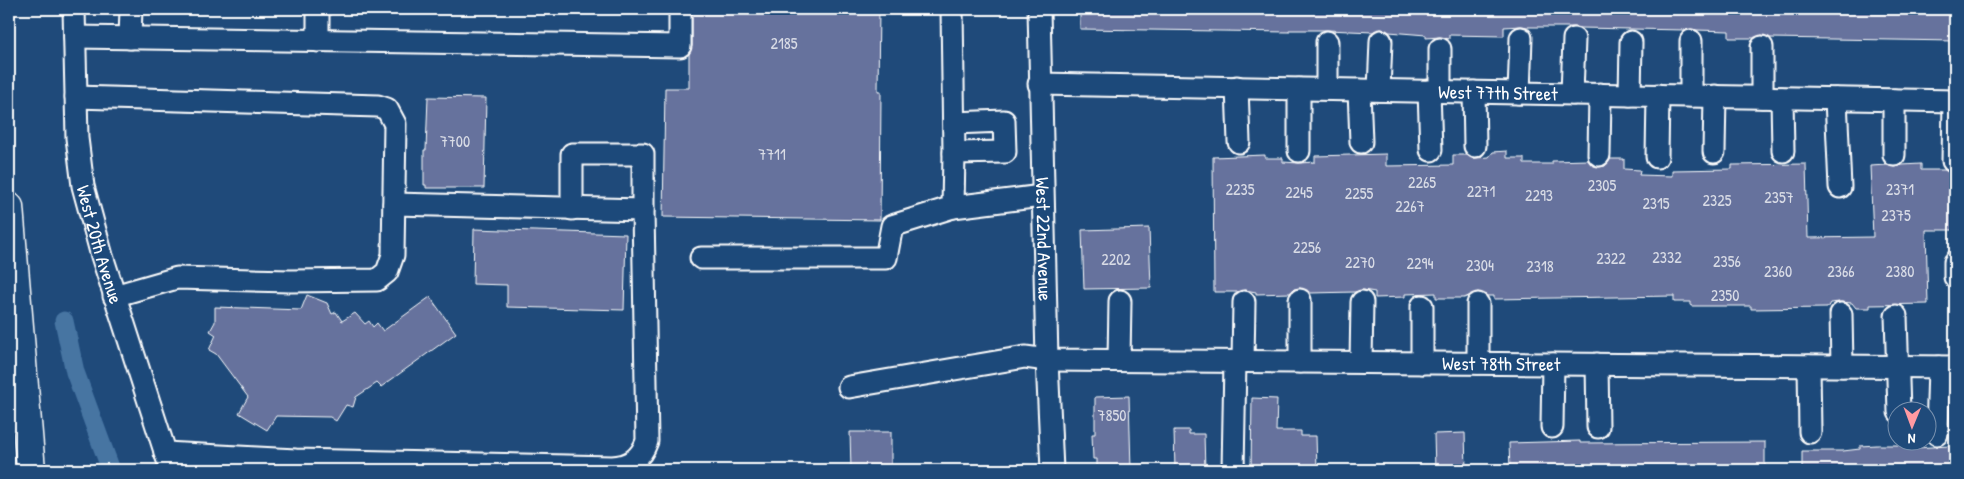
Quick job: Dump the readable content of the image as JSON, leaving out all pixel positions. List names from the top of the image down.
{
  "streets": {
    "street": [
      "West 77th Street",
      "West 22nd Avenue",
      "West 20th Avenue",
      "West 78th Street"
    ]
  },
  "crossings": [
    ["West 77th Street", "West 22nd Avenue"],
    ["West 22nd Avenue", "West 78th Street"]
  ],
  "house_numbers": [
    "2185",
    "7700",
    "7711",
    "2265",
    "2305",
    "2235",
    "2371",
    "2271",
    "2245",
    "2255",
    "2293",
    "2357",
    "2325",
    "2315",
    "2267",
    "2375",
    "2256",
    "2332",
    "2322",
    "2202",
    "2356",
    "2270",
    "2294",
    "2304",
    "2318",
    "2360",
    "2366",
    "2380",
    "2350",
    "7850"
  ],
  "north": "bottom"
}
